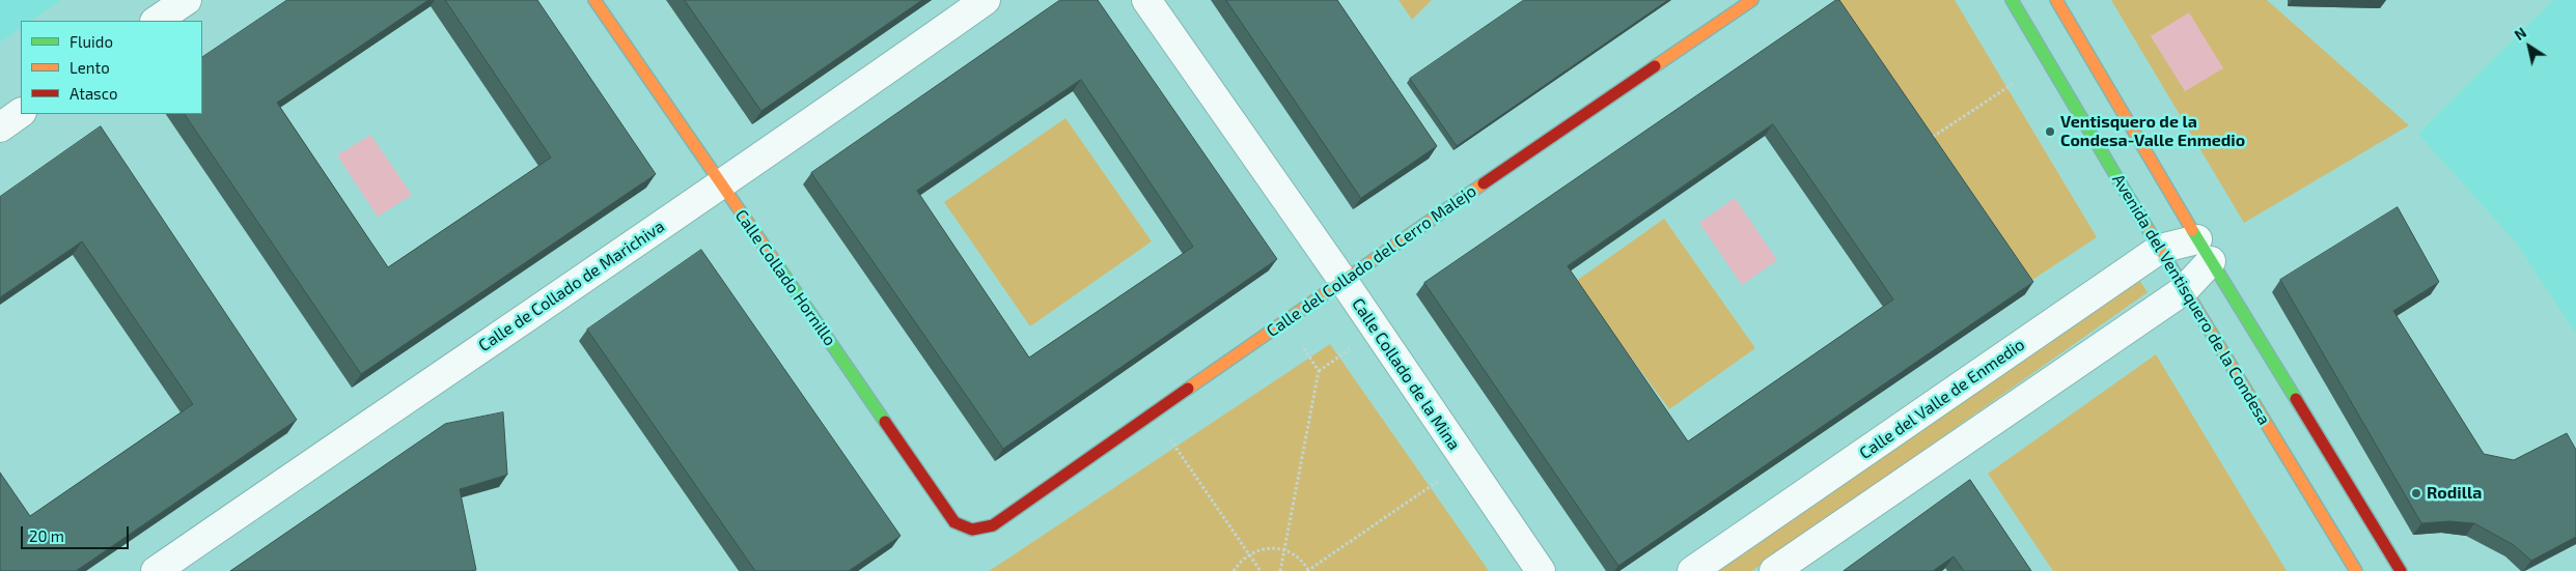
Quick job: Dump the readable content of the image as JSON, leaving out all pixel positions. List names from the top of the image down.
{
  "streets": {
    "street": [
      "Calle del Collado del Cerro Malejo",
      "Calle Collado Hornillo",
      "Calle de Collado de Marichiva",
      "Avenida del Ventisquero de la Condesa",
      "Calle Collado de la Mina",
      "Calle del Valle de Enmedio"
    ]
  },
  "crossings": [
    ["Calle del Collado del Cerro Malejo", "Calle Collado Hornillo"],
    ["Calle del Collado del Cerro Malejo", "Calle Collado de la Mina"],
    ["Calle Collado Hornillo", "Calle de Collado de Marichiva"],
    ["Avenida del Ventisquero de la Condesa", "Calle del Valle de Enmedio"]
  ],
  "places": ["Ventisquero de la Condesa-Valle Enmedio", "Rodilla"],
  "legend": ["Fluido", "Lento", "Atasco"],
  "scale_bar": "20 m",
  "north": "top left"
}
